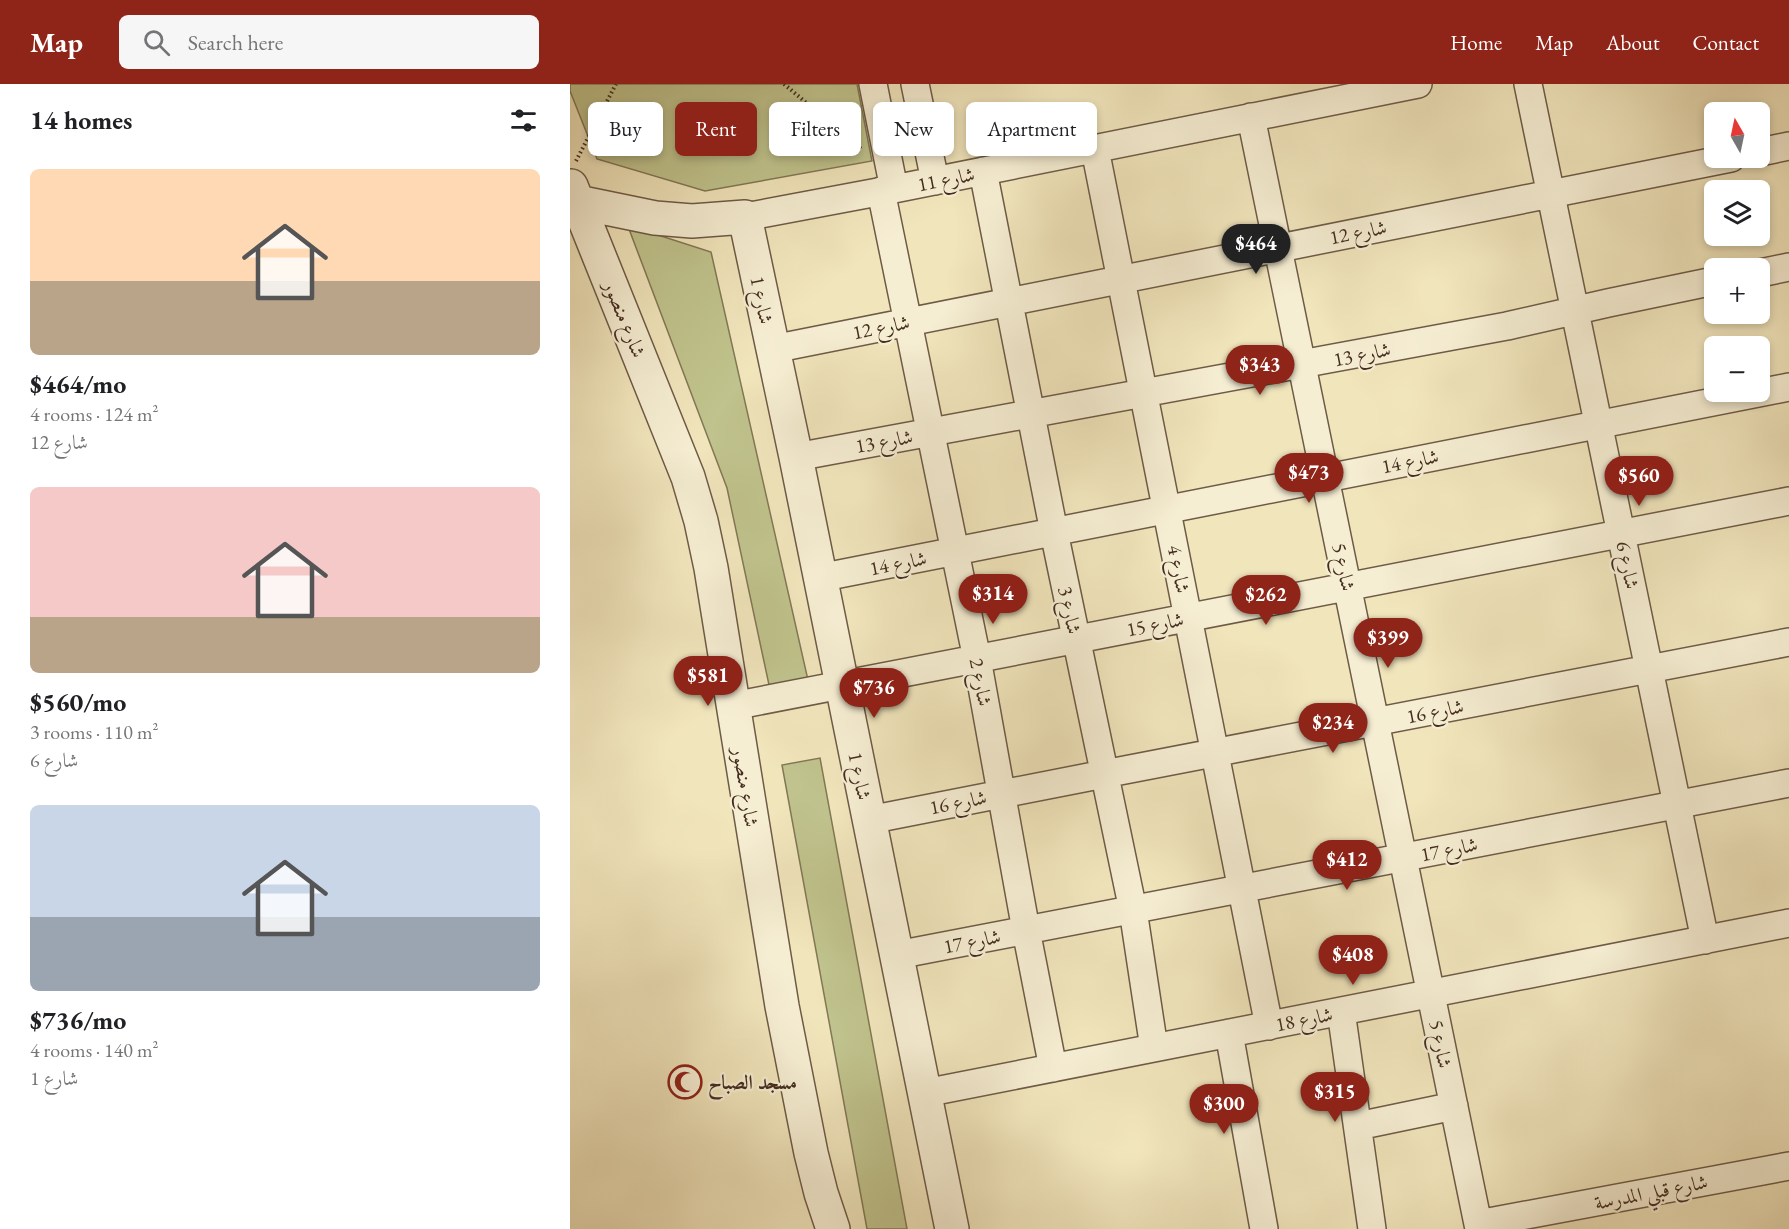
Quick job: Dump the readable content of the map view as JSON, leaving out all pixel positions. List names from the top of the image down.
{
  "streets": {
    "street": [
      "شارع 11",
      "شارع 12",
      "شارع 1",
      "شارع منصور",
      "شارع 13",
      "شارع 14",
      "شارع 6",
      "شارع 5",
      "شارع 4",
      "شارع 3",
      "شارع 15",
      "شارع 2",
      "شارع 16",
      "شارع 17",
      "شارع 18",
      "شارع قبلي المدرسة"
    ]
  },
  "crossings": [
    ["شارع 11", "شارع 1"],
    ["شارع 11", "شارع منصور"],
    ["شارع 11", "شارع 5"],
    ["شارع 11", "شارع 3"],
    ["شارع 11", "شارع 2"],
    ["شارع 12", "شارع 1"],
    ["شارع 12", "شارع 6"],
    ["شارع 12", "شارع 5"],
    ["شارع 12", "شارع 4"],
    ["شارع 12", "شارع 3"],
    ["شارع 12", "شارع 2"],
    ["شارع 1", "شارع 13"],
    ["شارع 1", "شارع 14"],
    ["شارع 1", "شارع 15"],
    ["شارع 1", "شارع 16"],
    ["شارع 1", "شارع 17"],
    ["شارع 1", "شارع 18"],
    ["شارع منصور", "شارع 15"],
    ["شارع 13", "شارع 6"],
    ["شارع 13", "شارع 5"],
    ["شارع 13", "شارع 4"],
    ["شارع 13", "شارع 3"],
    ["شارع 13", "شارع 2"],
    ["شارع 14", "شارع 6"],
    ["شارع 14", "شارع 5"],
    ["شارع 14", "شارع 4"],
    ["شارع 14", "شارع 3"],
    ["شارع 14", "شارع 2"],
    ["شارع 6", "شارع 15"],
    ["شارع 6", "شارع 16"],
    ["شارع 6", "شارع 17"],
    ["شارع 6", "شارع 18"],
    ["شارع 5", "شارع 15"],
    ["شارع 5", "شارع 16"],
    ["شارع 5", "شارع 17"],
    ["شارع 5", "شارع 18"],
    ["شارع 5", "شارع قبلي المدرسة"],
    ["شارع 4", "شارع 15"],
    ["شارع 4", "شارع 16"],
    ["شارع 4", "شارع 17"],
    ["شارع 4", "شارع 18"],
    ["شارع 3", "شارع 15"],
    ["شارع 3", "شارع 16"],
    ["شارع 3", "شارع 17"],
    ["شارع 3", "شارع 18"],
    ["شارع 15", "شارع 2"],
    ["شارع 2", "شارع 16"],
    ["شارع 2", "شارع 17"],
    ["شارع 2", "شارع 18"]
  ],
  "places": {
    "mosque": ["مسجد الصباح"]
  },
  "north": "top",
  "page": {
    "header": "Map",
    "search": "Search here",
    "nav": [
      "Home",
      "Map",
      "About",
      "Contact"
    ],
    "heading": "14 homes",
    "map_buttons": ["+", "−"],
    "chip": [
      "Buy",
      "Rent",
      "Filters",
      "New",
      "Apartment"
    ],
    "list": [
      {
        "name": "$464/mo",
        "note": "4 rooms · 124 m² · شارع 12"
      },
      {
        "name": "$560/mo",
        "note": "3 rooms · 110 m² · شارع 6"
      },
      {
        "name": "$736/mo",
        "note": "4 rooms · 140 m² · شارع 1"
      }
    ],
    "price": [
      "$464",
      "$343",
      "$473",
      "$560",
      "$314",
      "$262",
      "$399",
      "$581",
      "$736",
      "$234",
      "$412",
      "$408",
      "$315",
      "$300"
    ]
  }
}
